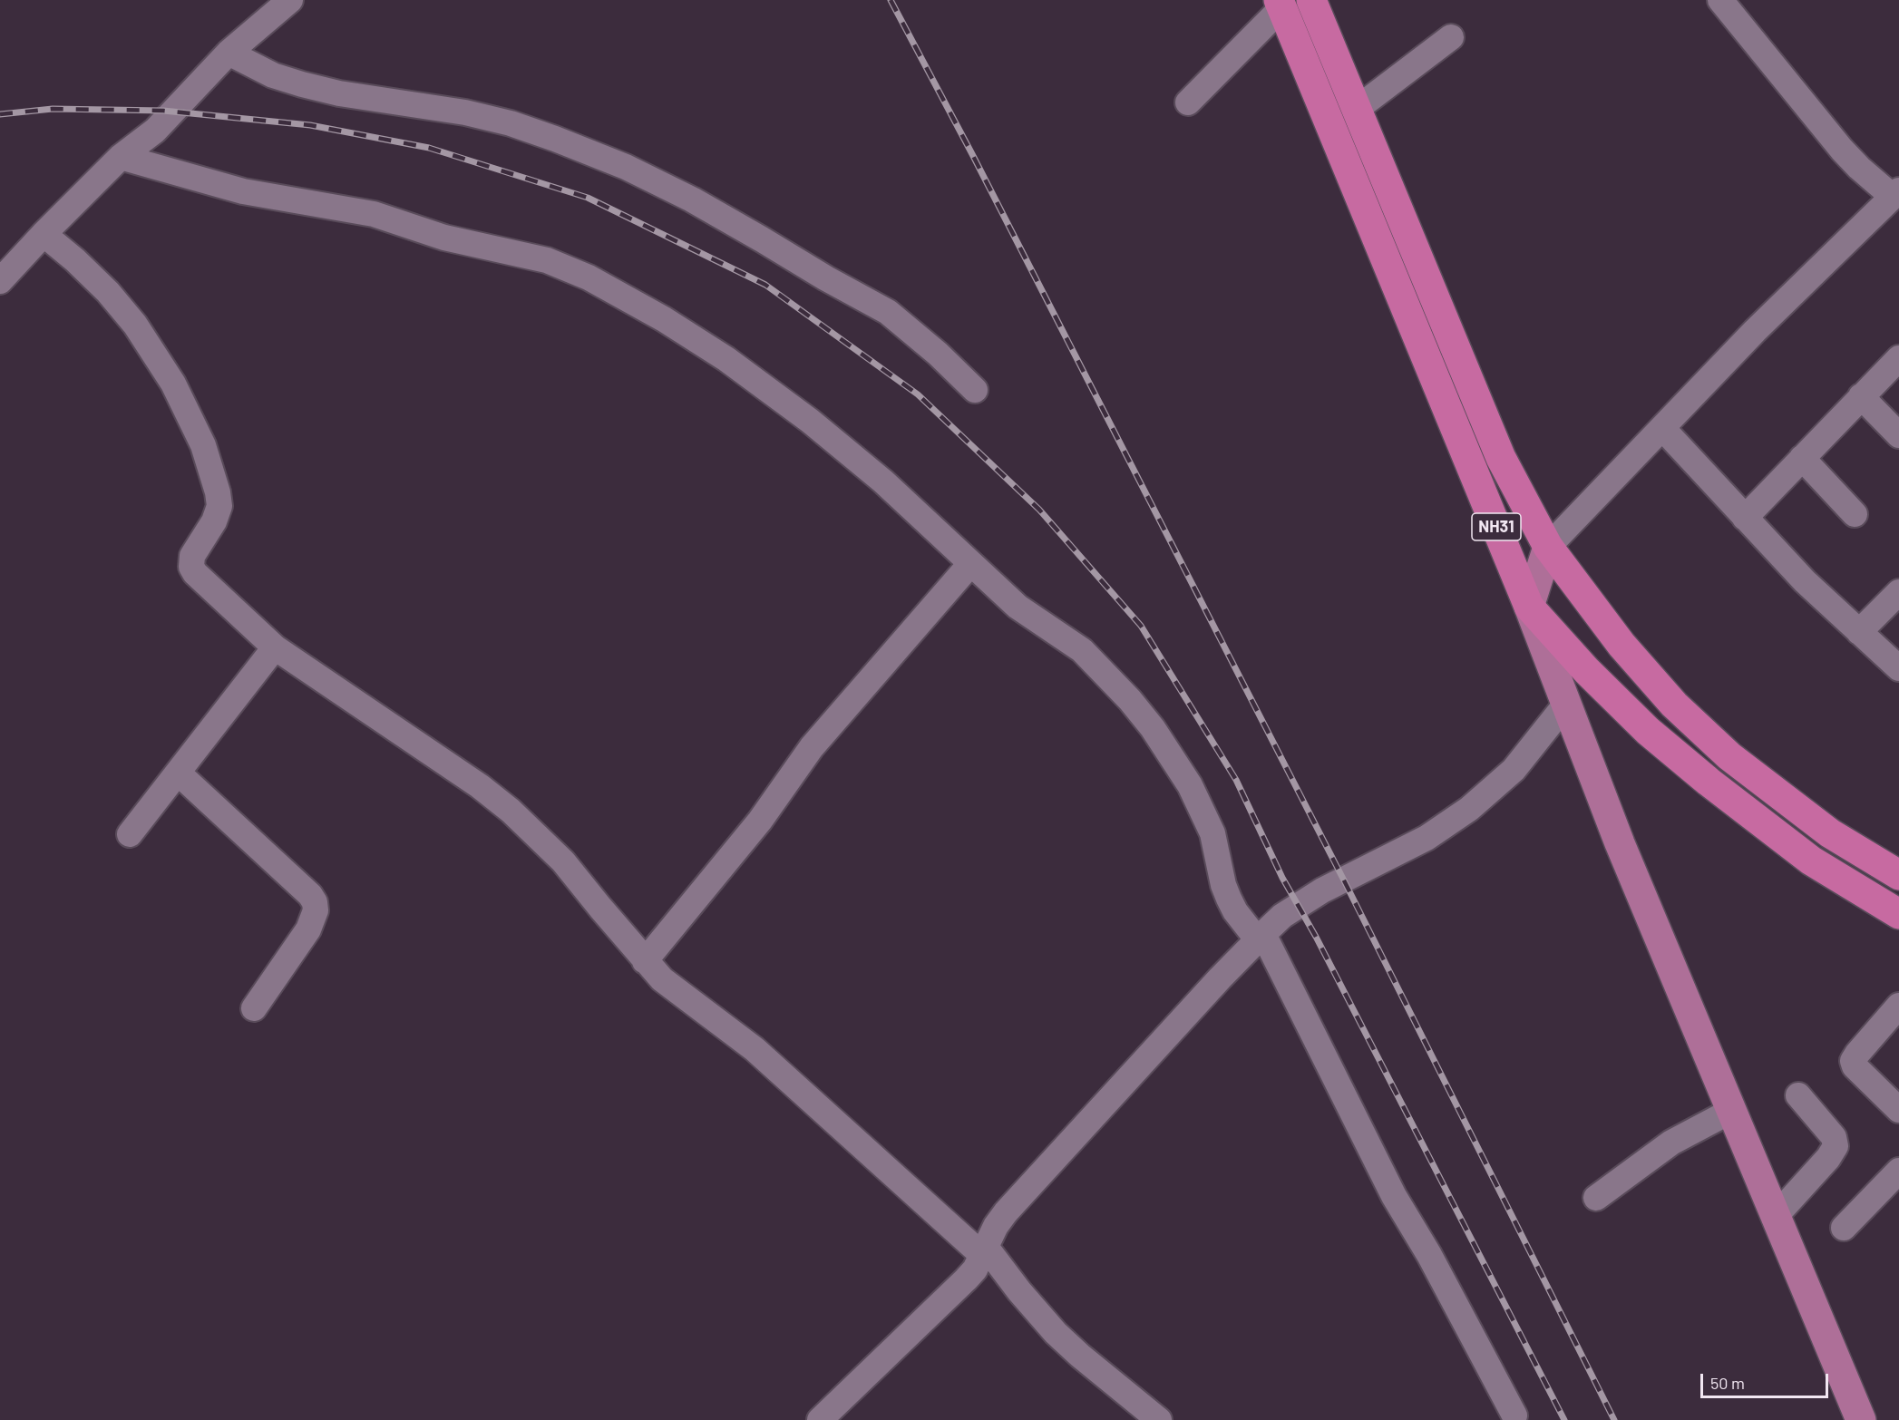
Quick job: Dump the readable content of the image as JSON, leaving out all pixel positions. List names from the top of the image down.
{
  "streets": {
    "highway": ["NH31"]
  },
  "scale_bar": "50 m"
}
